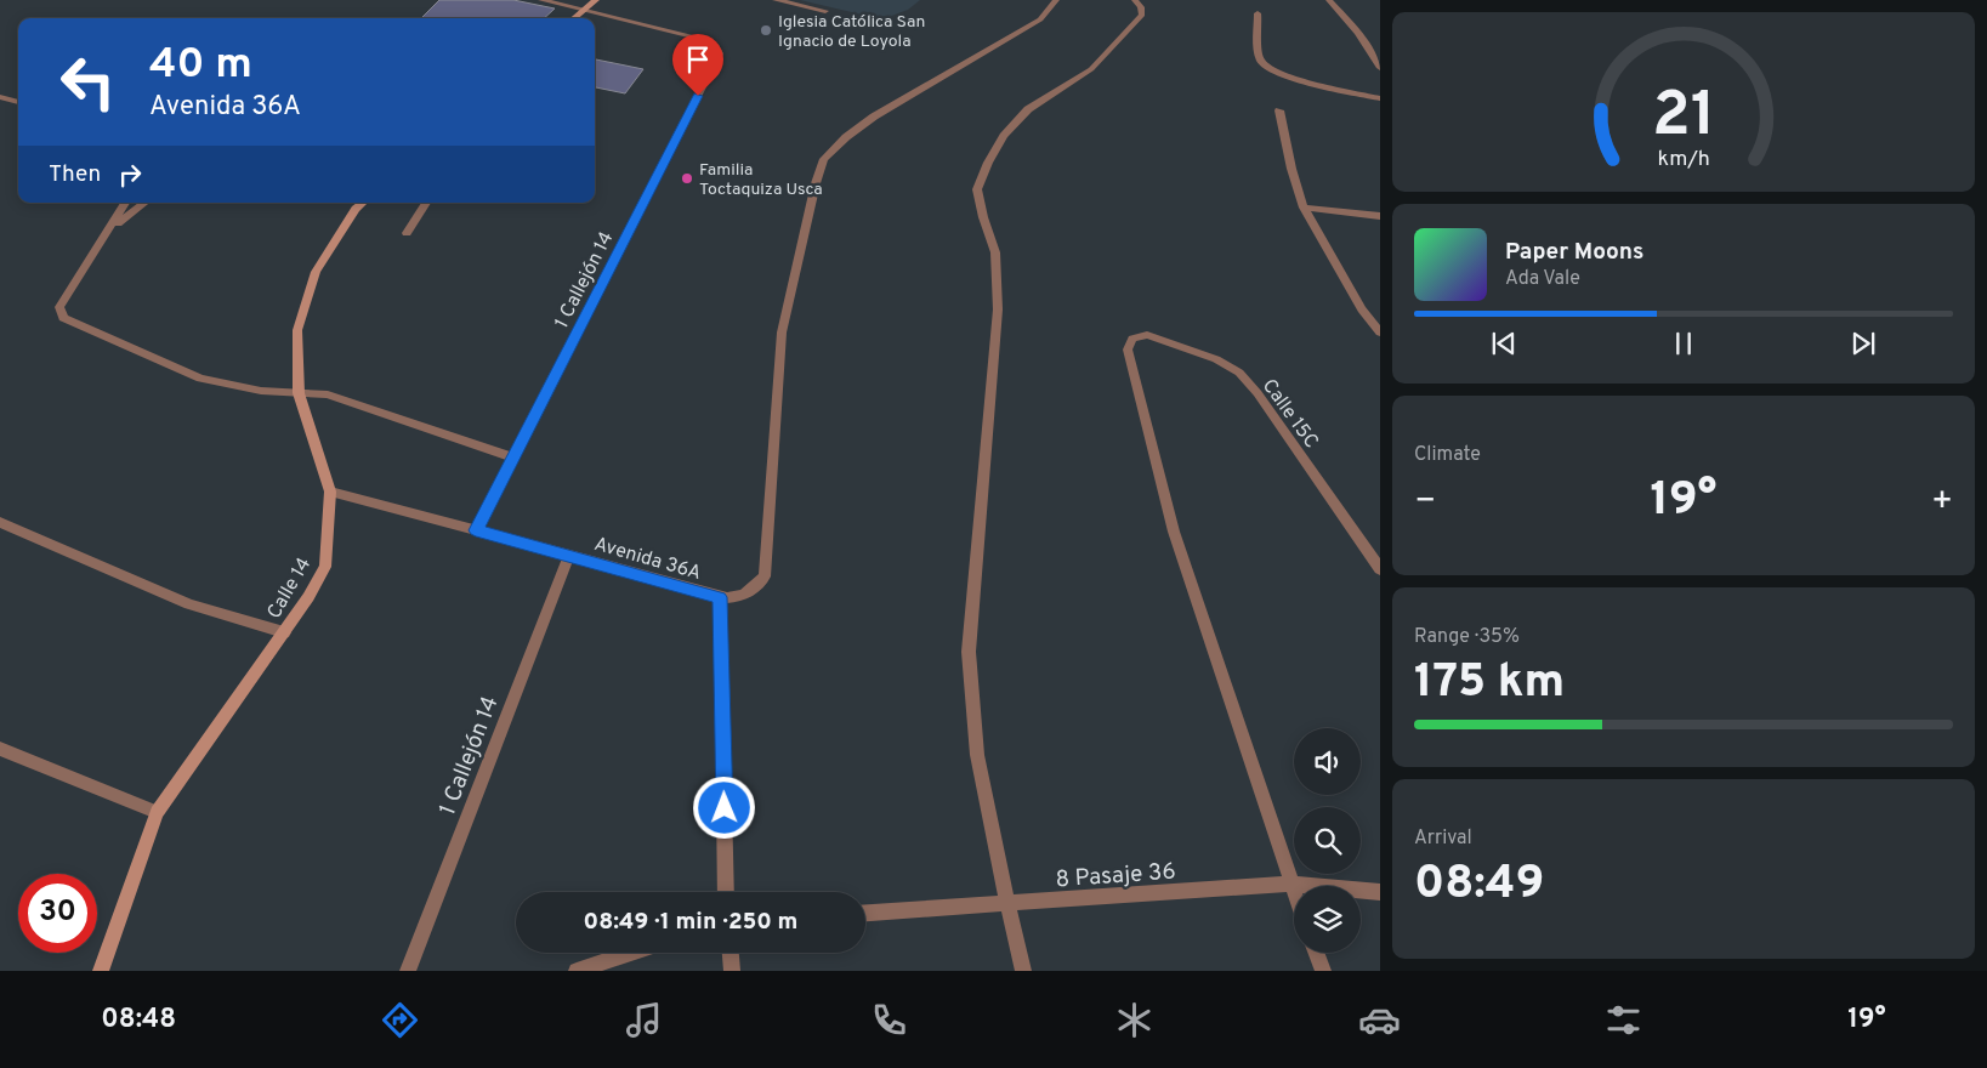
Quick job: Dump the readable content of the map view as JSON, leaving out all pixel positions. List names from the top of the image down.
{
  "streets": {
    "street": [
      "1 Callejón 14",
      "Calle 15C",
      "Avenida 36A",
      "Calle 14",
      "8 Pasaje 36"
    ]
  },
  "crossings": [
    ["1 Callejón 14", "Avenida 36A"],
    ["Calle 15C", "8 Pasaje 36"],
    ["Avenida 36A", "Calle 14"]
  ],
  "places": ["Iglesia Católica San Ignacio de Loyola", "Familia Toctaquiza Usca"],
  "page": {
    "turn": ["40 m", "Avenida 36A"],
    "then": "Then",
    "song": ["Paper Moons", "Ada Vale"],
    "tile": [
      "Climate",
      ["Range · 35%", "175 km"],
      ["Arrival", "08:49"]
    ],
    "heat": ["−", "19°", "+"],
    "limit": "30",
    "trip": "08:49 · 1 min · 250 m",
    "tabs": ["08:48", "19°"],
    "gauge": ["21", "km/h"]
  }
}
